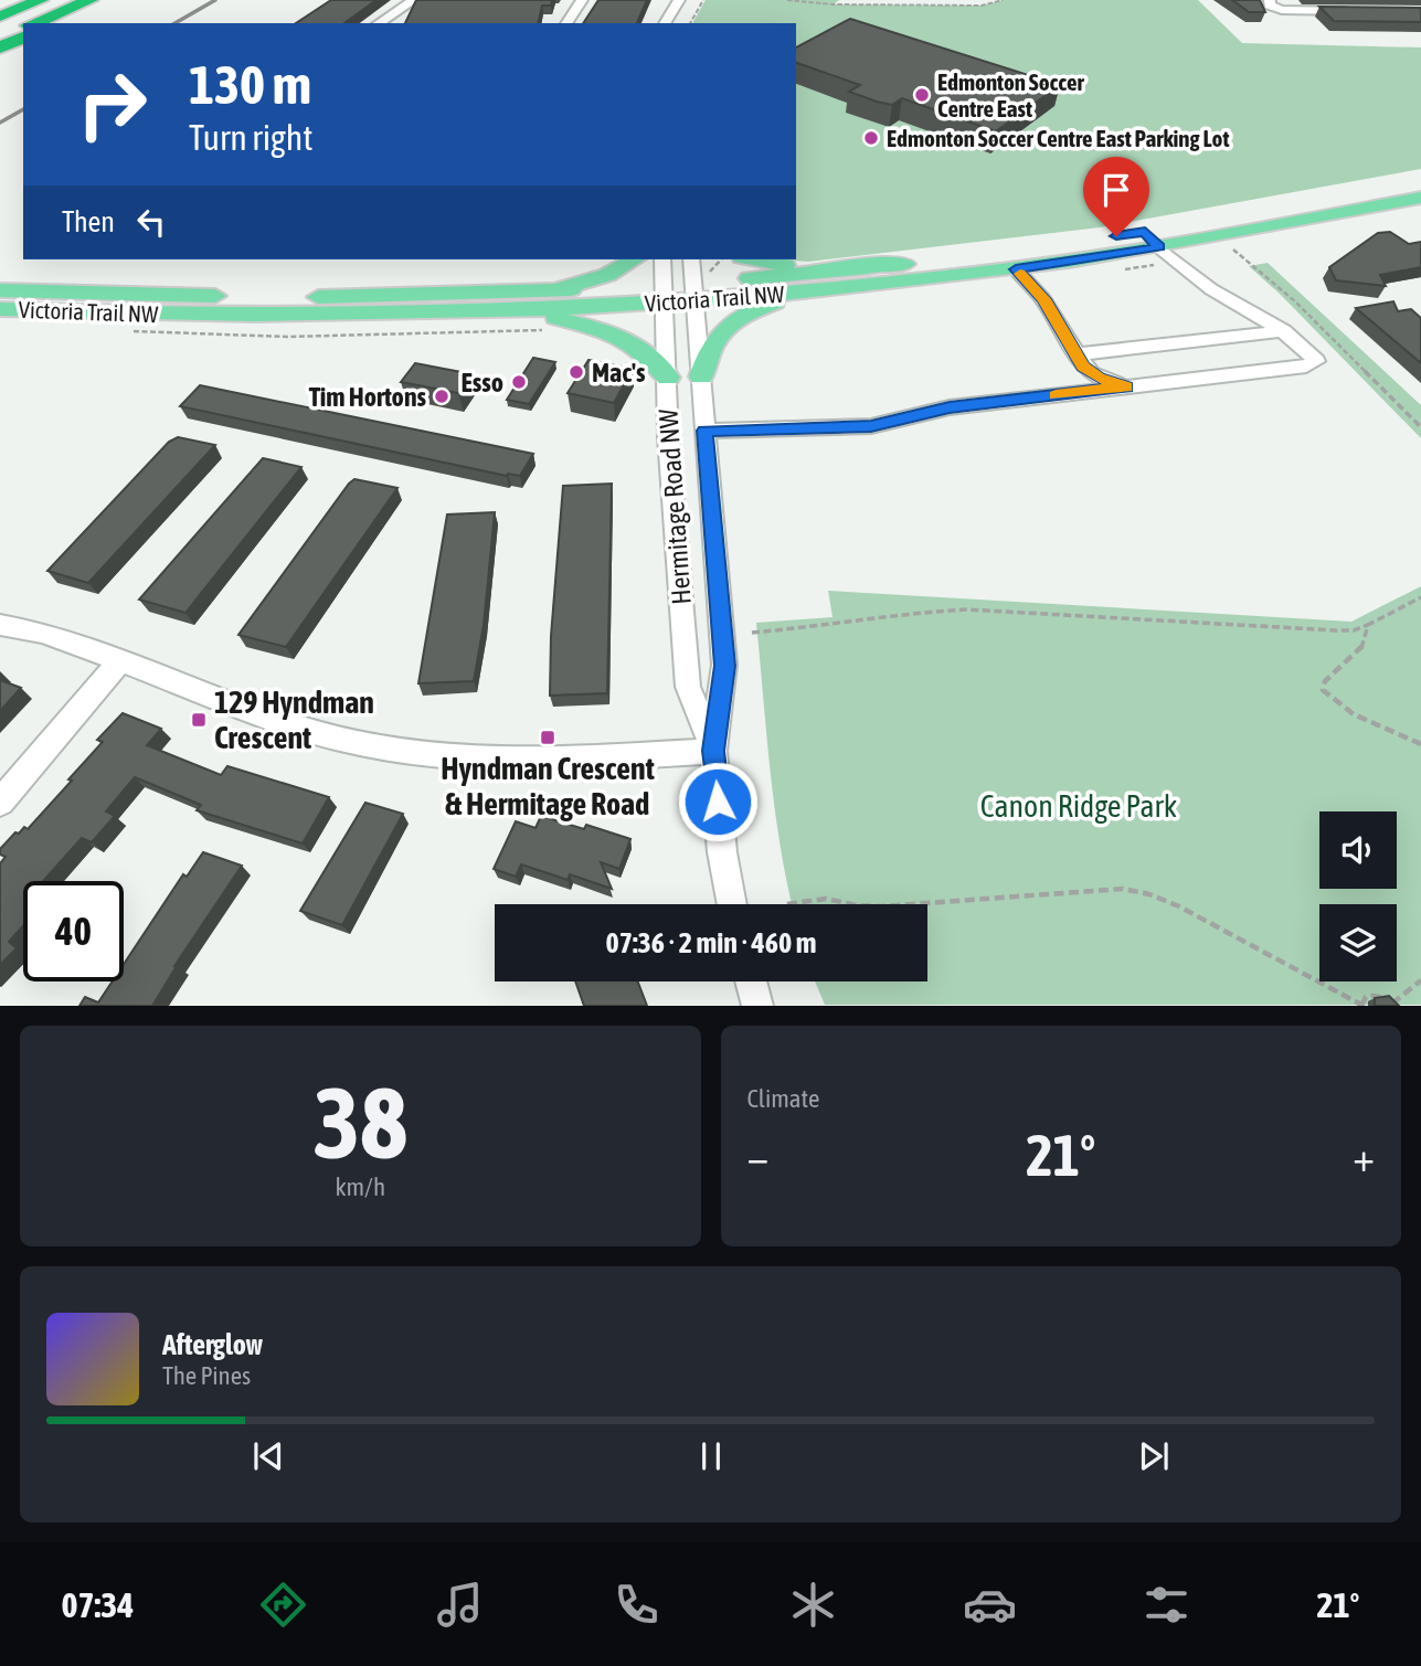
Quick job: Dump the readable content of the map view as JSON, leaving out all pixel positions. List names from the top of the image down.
{
  "streets": {
    "main road": ["Victoria Trail NW"],
    "street": ["Hermitage Road NW"]
  },
  "crossings": [
    ["Victoria Trail NW", "Hermitage Road NW"]
  ],
  "parks": ["Canon Ridge Park"],
  "places": {
    "other": [
      "Edmonton Soccer Centre East",
      "Edmonton Soccer Centre East Parking Lot",
      "Mac's",
      "Esso",
      "Tim Hortons"
    ],
    "transit": ["129 Hyndman Crescent", "Hyndman Crescent & Hermitage Road"]
  },
  "page": {
    "turn": ["130 m", "Turn right"],
    "then": "Then",
    "limit": "40",
    "trip": "07:36 · 2 min · 460 m",
    "tile": [
      ["38", "km/h"],
      "Climate"
    ],
    "heat": ["−", "21°", "+"],
    "song": ["Afterglow", "The Pines"],
    "tabs": ["07:34", "21°"]
  }
}
